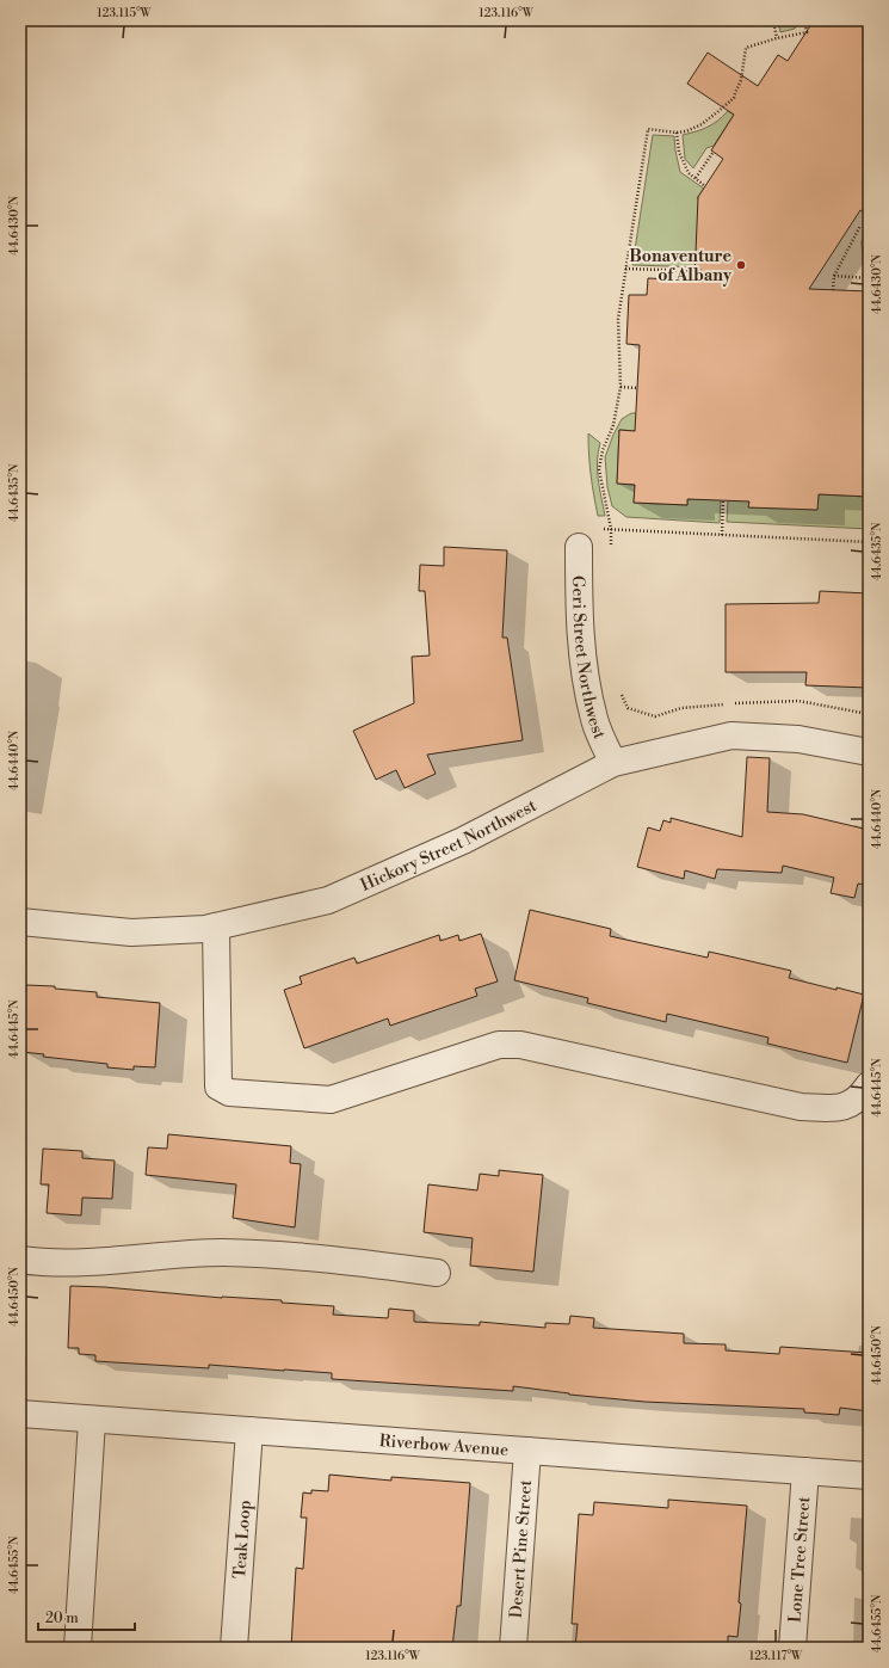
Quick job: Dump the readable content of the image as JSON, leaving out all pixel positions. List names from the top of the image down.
{
  "streets": {
    "street": [
      "Geri Street Northwest",
      "Hickory Street Northwest",
      "Riverbow Avenue",
      "Teak Loop",
      "Desert Pine Street",
      "Lone Tree Street"
    ]
  },
  "crossings": [
    ["Geri Street Northwest", "Hickory Street Northwest"],
    ["Riverbow Avenue", "Teak Loop"],
    ["Riverbow Avenue", "Desert Pine Street"],
    ["Riverbow Avenue", "Lone Tree Street"]
  ],
  "places": ["Bonaventure of Albany"],
  "scale_bar": "20 m",
  "coordinates": [
    "123.115°W",
    "123.116°W",
    "44.6430°N",
    "44.6435°N",
    "44.6440°N",
    "44.6445°N",
    "44.6450°N",
    "44.6455°N",
    "123.117°W"
  ]
}
